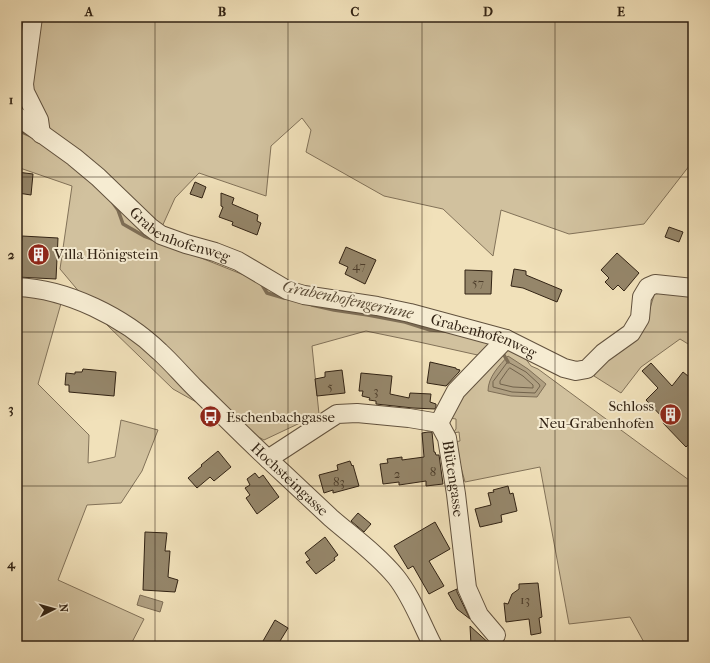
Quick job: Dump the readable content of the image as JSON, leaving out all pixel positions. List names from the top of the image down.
{
  "streets": {
    "street": ["Grabenhofenweg", "Hochsteingasse", "Blütengasse"]
  },
  "crossings": [
    ["Grabenhofenweg", "Blütengasse"]
  ],
  "water": ["Grabenhofengerinne"],
  "places": {
    "building": ["Villa Hönigstein", "Schloss Neu-Grabenhofen"],
    "bus stop": ["Eschenbachgasse"]
  },
  "house_numbers": [
    "47",
    "57",
    "5",
    "3",
    "8",
    "2",
    "83",
    "13"
  ],
  "north": "right",
  "grid": {
    "columns": [
      "A",
      "B",
      "C",
      "D",
      "E"
    ],
    "rows": [
      "1",
      "2",
      "3",
      "4"
    ]
  }
}
